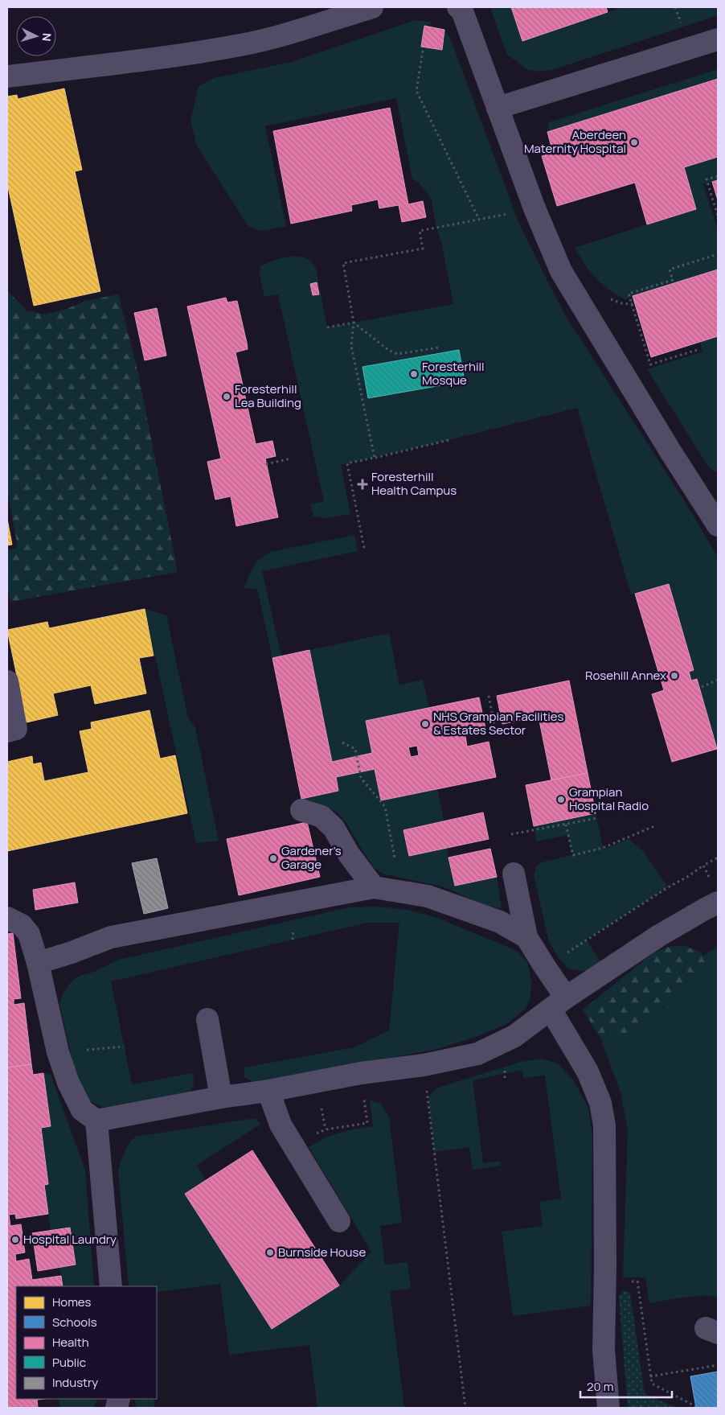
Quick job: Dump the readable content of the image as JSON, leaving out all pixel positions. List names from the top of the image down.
{
  "places": {
    "other": [
      "Aberdeen Maternity Hospital",
      "Foresterhill Mosque",
      "Foresterhill Lea Building",
      "Rosehill Annex",
      "NHS Grampian Facilities & Estates Sector",
      "Grampian Hospital Radio",
      "Gardener's Garage",
      "Hospital Laundry",
      "Burnside House"
    ],
    "health": ["Foresterhill Health Campus"]
  },
  "legend": [
    "Homes",
    "Schools",
    "Health",
    "Public",
    "Industry"
  ],
  "scale_bar": "20 m",
  "north": "right"
}
